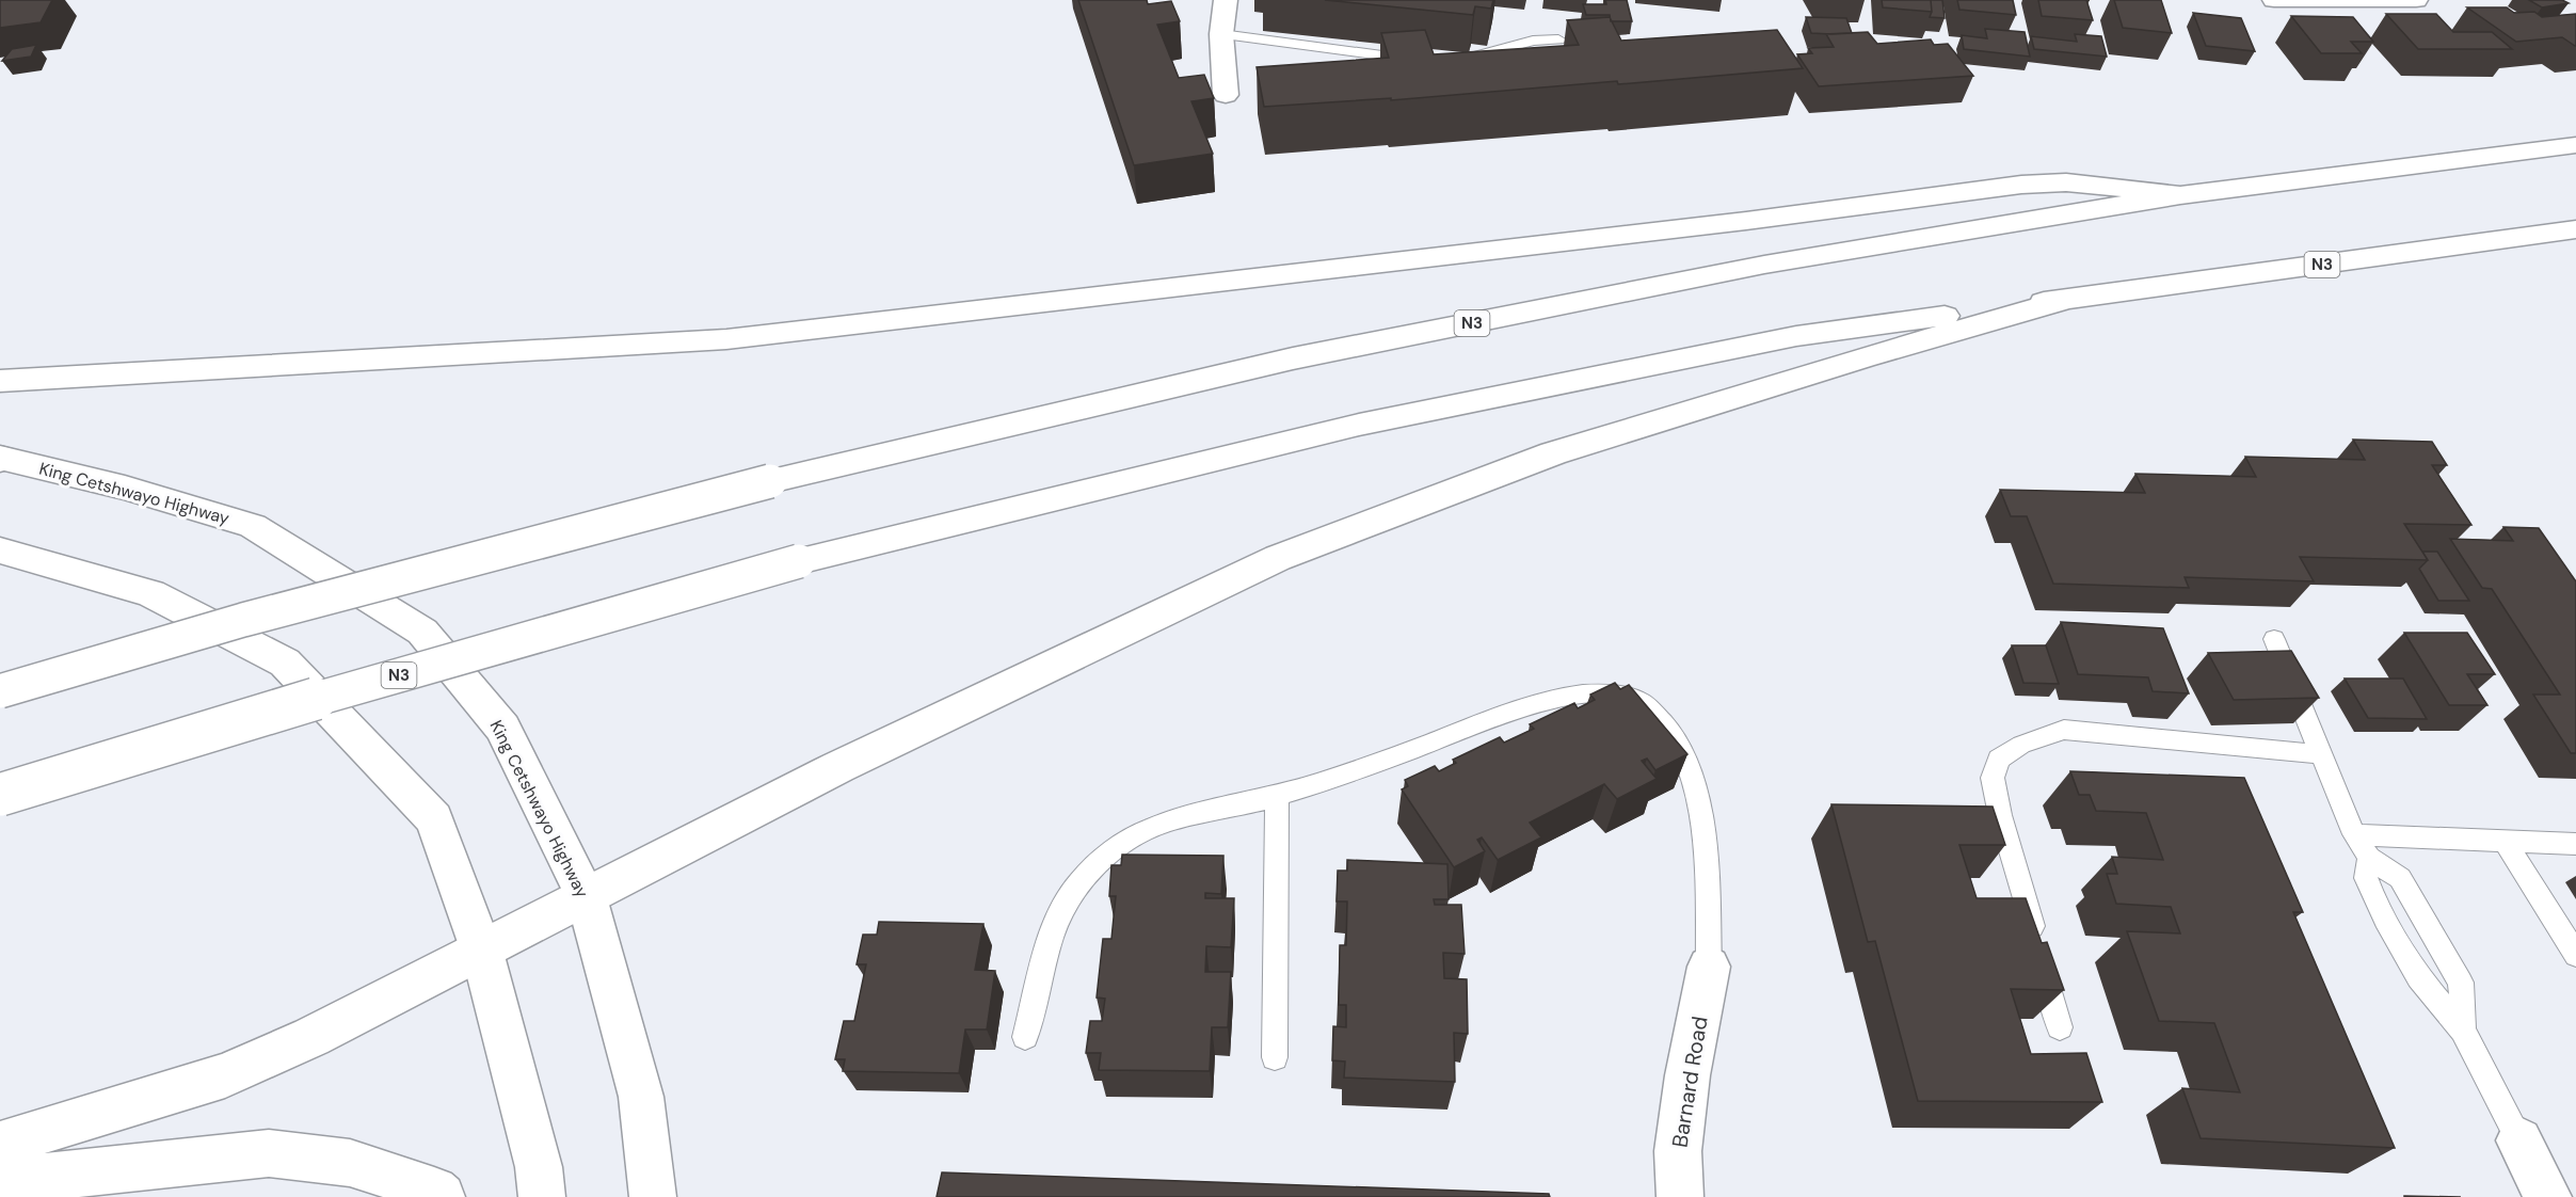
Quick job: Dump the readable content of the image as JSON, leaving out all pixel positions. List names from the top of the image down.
{
  "streets": {
    "main road": ["N3", "King Cetshwayo Highway", "Barnard Road"]
  }
}
